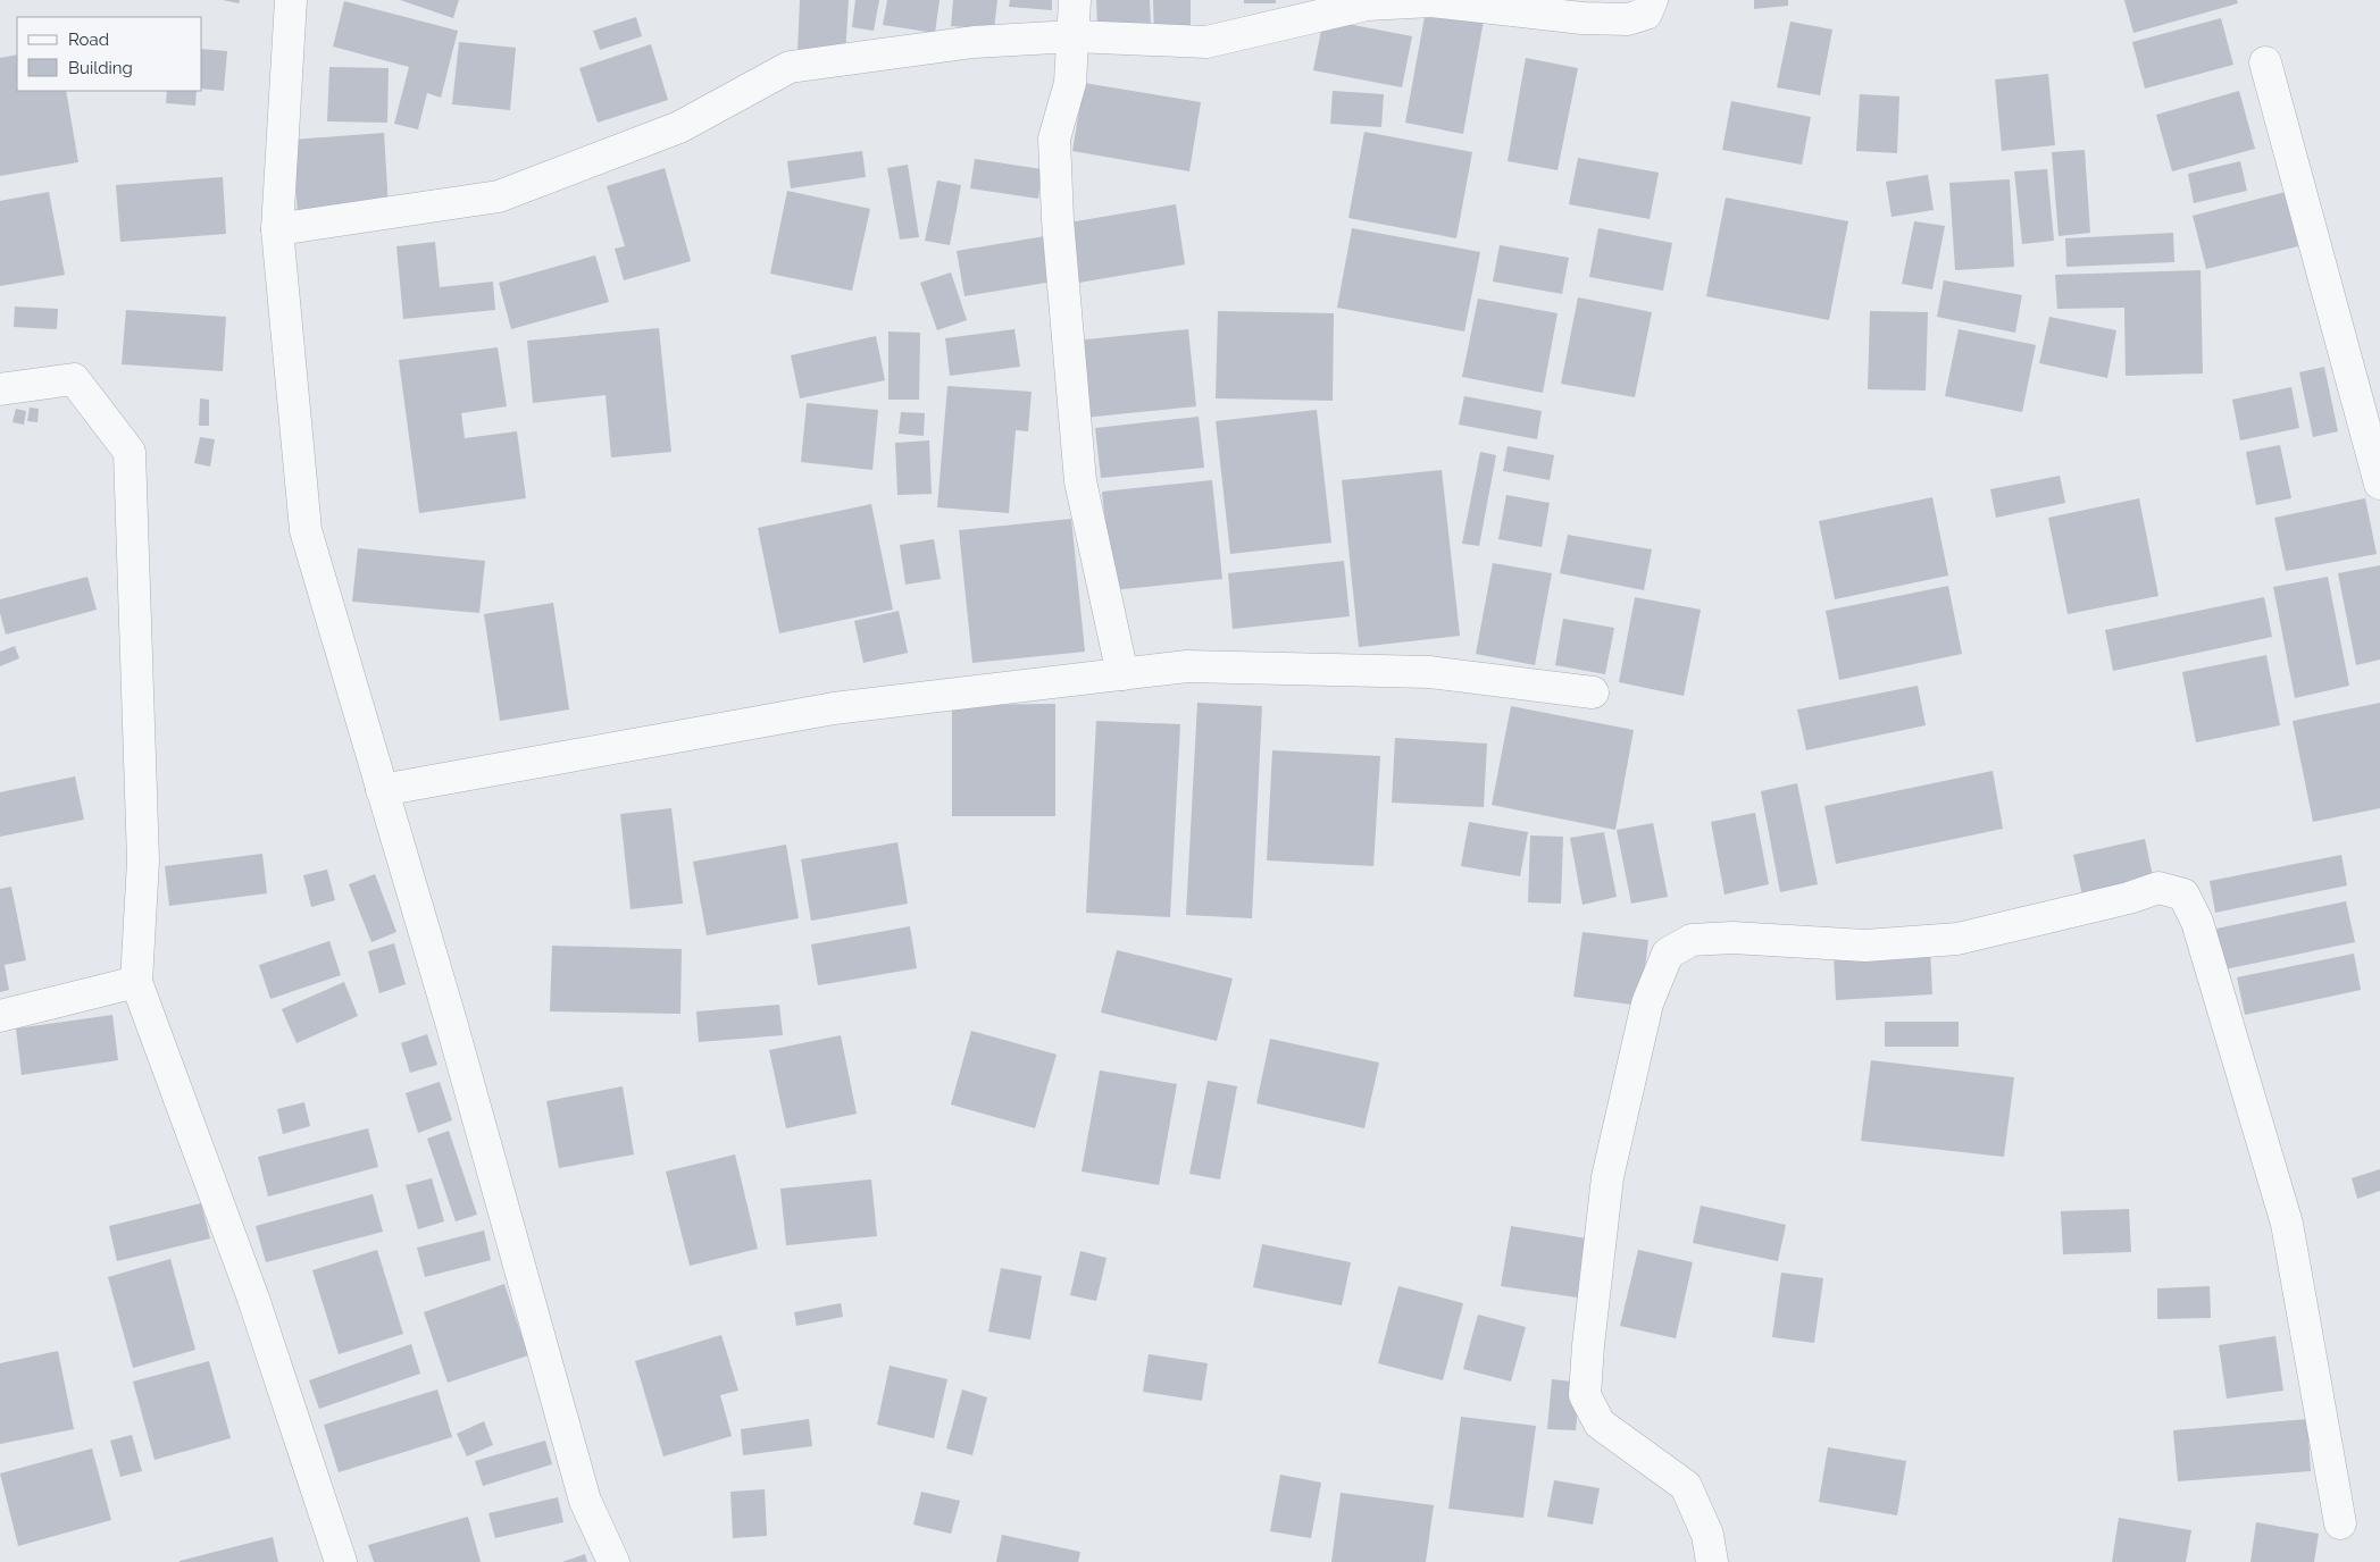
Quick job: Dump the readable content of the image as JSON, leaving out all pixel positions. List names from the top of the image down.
{
  "legend": ["Road", "Building"]
}
